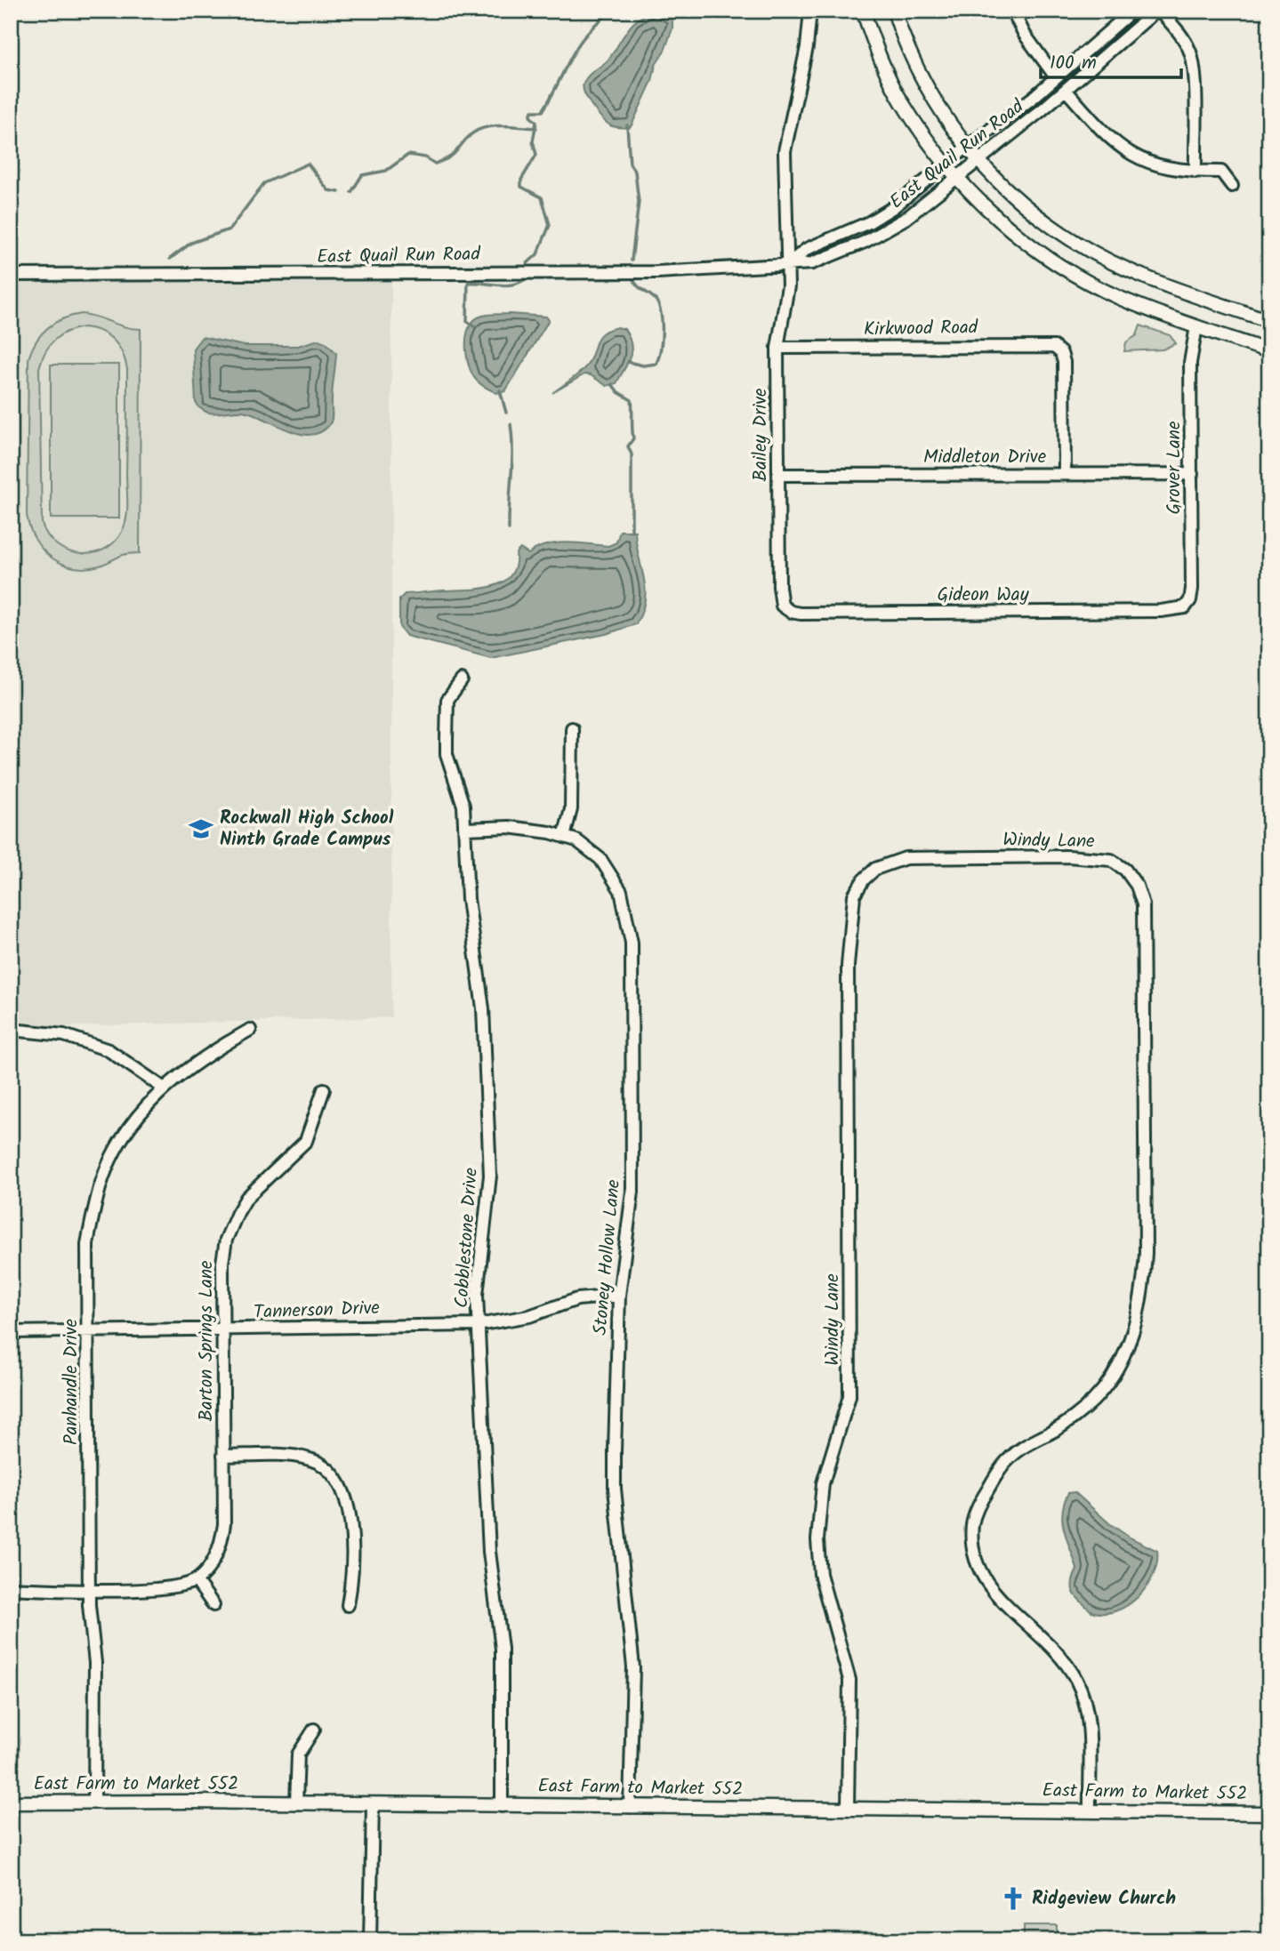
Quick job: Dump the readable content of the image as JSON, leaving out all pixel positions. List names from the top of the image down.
{
  "streets": {
    "main road": ["East Farm to Market 552"],
    "street": [
      "East Quail Run Road",
      "Kirkwood Road",
      "Bailey Drive",
      "Middleton Drive",
      "Grover Lane",
      "Gideon Way",
      "Windy Lane",
      "Cobblestone Drive",
      "Stoney Hollow Lane",
      "Tannerson Drive",
      "Barton Springs Lane",
      "Panhandle Drive"
    ]
  },
  "crossings": [
    ["East Quail Run Road", "Bailey Drive"],
    ["Kirkwood Road", "Bailey Drive"],
    ["Kirkwood Road", "Middleton Drive"],
    ["Bailey Drive", "Middleton Drive"],
    ["Bailey Drive", "Gideon Way"],
    ["Middleton Drive", "Grover Lane"],
    ["Grover Lane", "Gideon Way"],
    ["Windy Lane", "East Farm to Market 552"],
    ["Cobblestone Drive", "Stoney Hollow Lane"],
    ["Cobblestone Drive", "Tannerson Drive"],
    ["Cobblestone Drive", "East Farm to Market 552"],
    ["Stoney Hollow Lane", "Tannerson Drive"],
    ["Stoney Hollow Lane", "East Farm to Market 552"],
    ["Tannerson Drive", "Barton Springs Lane"],
    ["Tannerson Drive", "Panhandle Drive"],
    ["Panhandle Drive", "East Farm to Market 552"]
  ],
  "places": {
    "school or university": ["Rockwall High School Ninth Grade Campus"],
    "church": ["Ridgeview Church"]
  },
  "scale_bar": "100 m"
}
